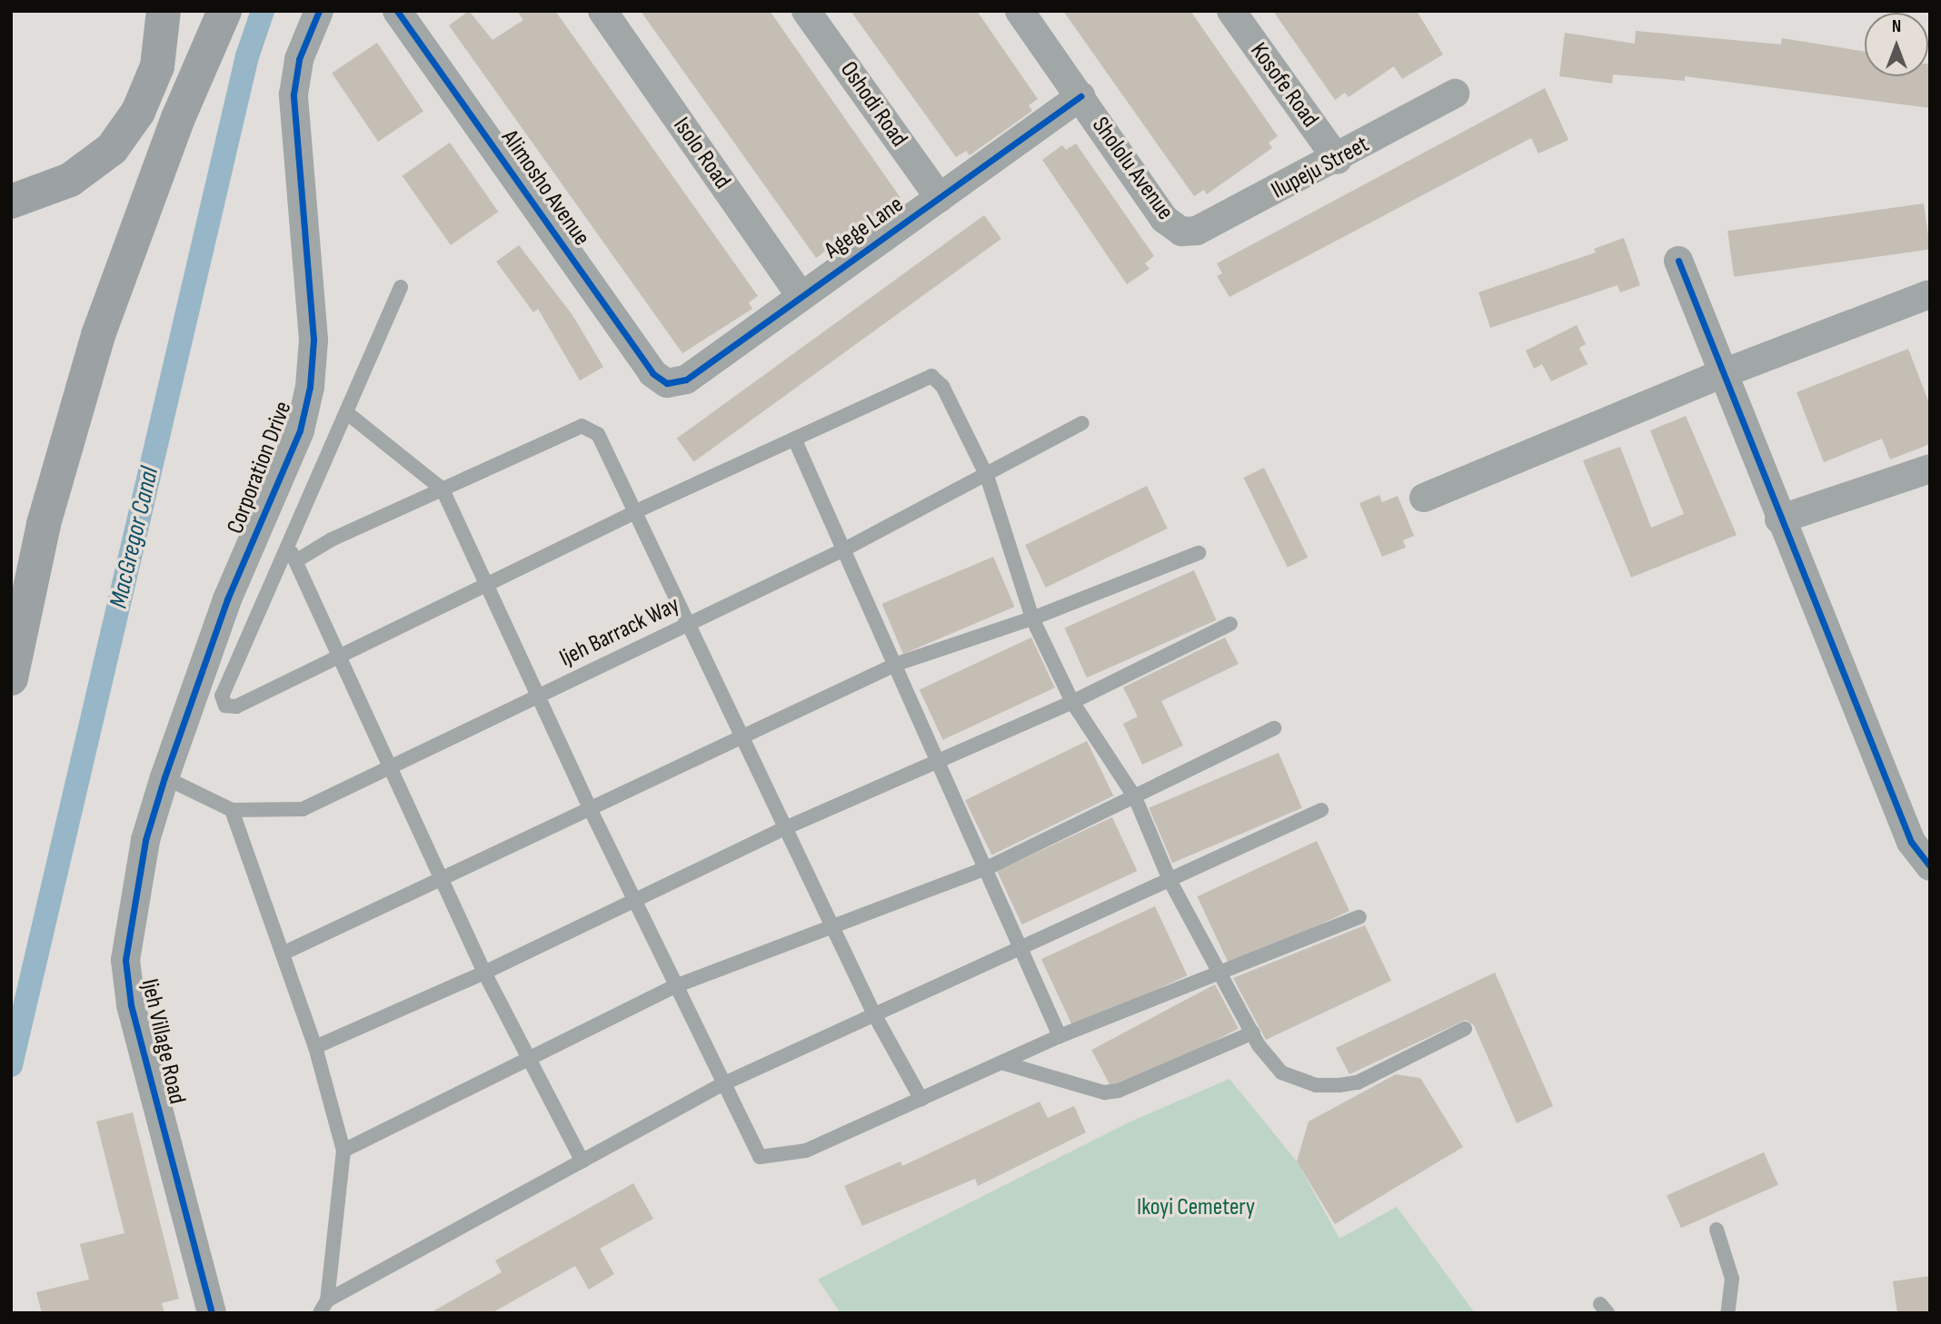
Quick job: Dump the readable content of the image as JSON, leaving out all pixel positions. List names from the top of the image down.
{
  "streets": {
    "street": [
      "Kosofe Road",
      "Oshodi Road",
      "Isolo Road",
      "Ilupeju Street",
      "Shololu Avenue",
      "Alimosho Avenue",
      "Agege Lane",
      "Corporation Drive",
      "Ijeh Village Road"
    ],
    "lane": ["Ijeh Barrack Way"]
  },
  "crossings": [
    ["Kosofe Road", "Ilupeju Street"],
    ["Oshodi Road", "Agege Lane"],
    ["Isolo Road", "Agege Lane"],
    ["Ilupeju Street", "Shololu Avenue"],
    ["Shololu Avenue", "Agege Lane"],
    ["Alimosho Avenue", "Agege Lane"],
    ["Corporation Drive", "Ijeh Barrack Way"],
    ["Corporation Drive", "Ijeh Village Road"],
    ["Ijeh Barrack Way", "Ijeh Village Road"]
  ],
  "water": ["MacGregor Canal"],
  "parks": ["Ikoyi Cemetery"],
  "north": "top"
}
